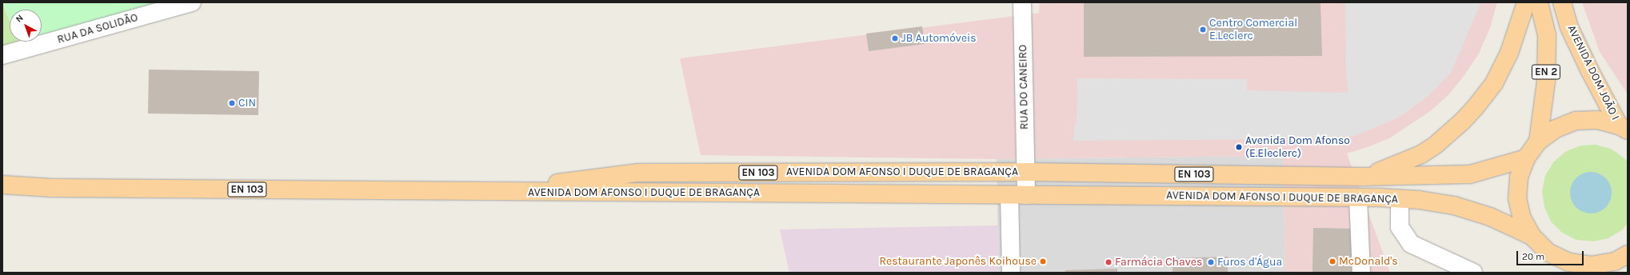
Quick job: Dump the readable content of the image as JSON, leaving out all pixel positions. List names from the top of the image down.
{
  "streets": {
    "main road": [
      "EN 2",
      "AVENIDA DOM JOÃO I",
      "AVENIDA DOM AFONSO I DUQUE DE BRAGANÇA",
      "EN 103"
    ],
    "street": ["RUA DA SOLIDÃO", "RUA DO CANEIRO"]
  },
  "crossings": [
    ["EN 2", "AVENIDA DOM JOÃO I"],
    ["EN 2", "AVENIDA DOM AFONSO I DUQUE DE BRAGANÇA"],
    ["RUA DO CANEIRO", "AVENIDA DOM AFONSO I DUQUE DE BRAGANÇA"]
  ],
  "places": [
    "Centro Comercial E.Leclerc",
    "JB Automóveis",
    "CIN",
    "Avenida Dom Afonso (E.Eleclerc)",
    "Restaurante Japonês Koihouse",
    "McDonald's",
    "Farmácia Chaves",
    "Furos d'Água"
  ],
  "scale_bar": "20 m",
  "north": "top left"
}
